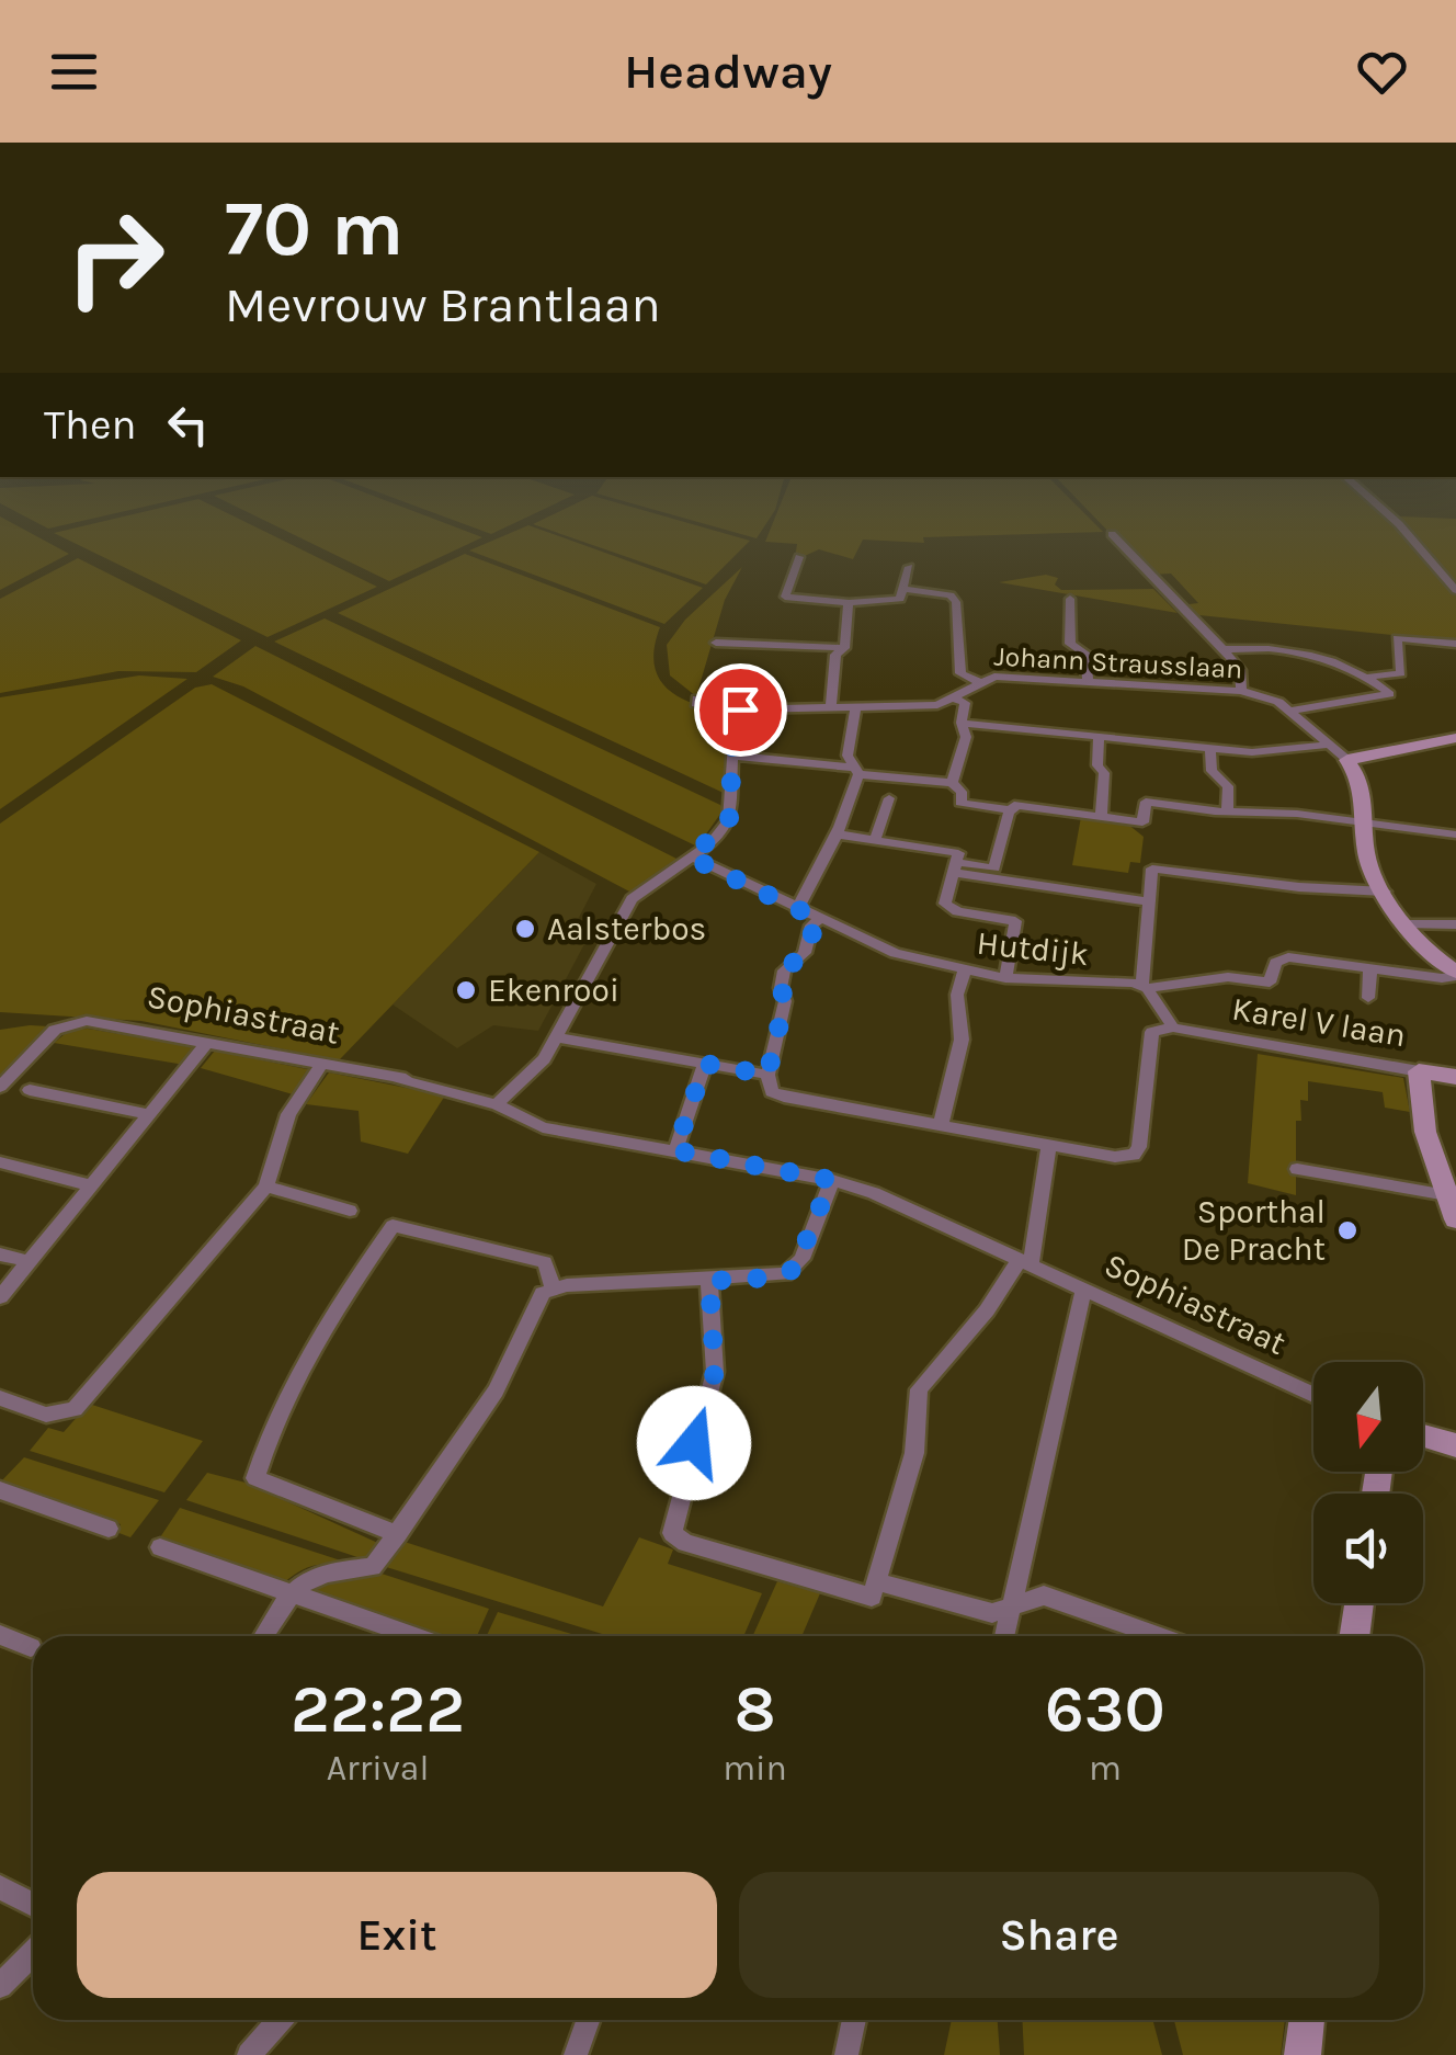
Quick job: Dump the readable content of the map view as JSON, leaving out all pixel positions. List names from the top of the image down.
{
  "streets": {
    "street": [
      "Johann Strausslaan",
      "Hutdijk",
      "Sophiastraat",
      "Karel V laan"
    ]
  },
  "places": ["Aalsterbos", "Ekenrooi", "Sporthal De Pracht"],
  "north": "bottom",
  "page": {
    "header": "Headway",
    "turn": ["70 m", "Mevrouw Brantlaan"],
    "then": "Then",
    "eta": [
      "22:22",
      "Arrival",
      "8",
      "min",
      "630",
      "m"
    ],
    "buttons": ["Exit", "Share"]
  }
}
